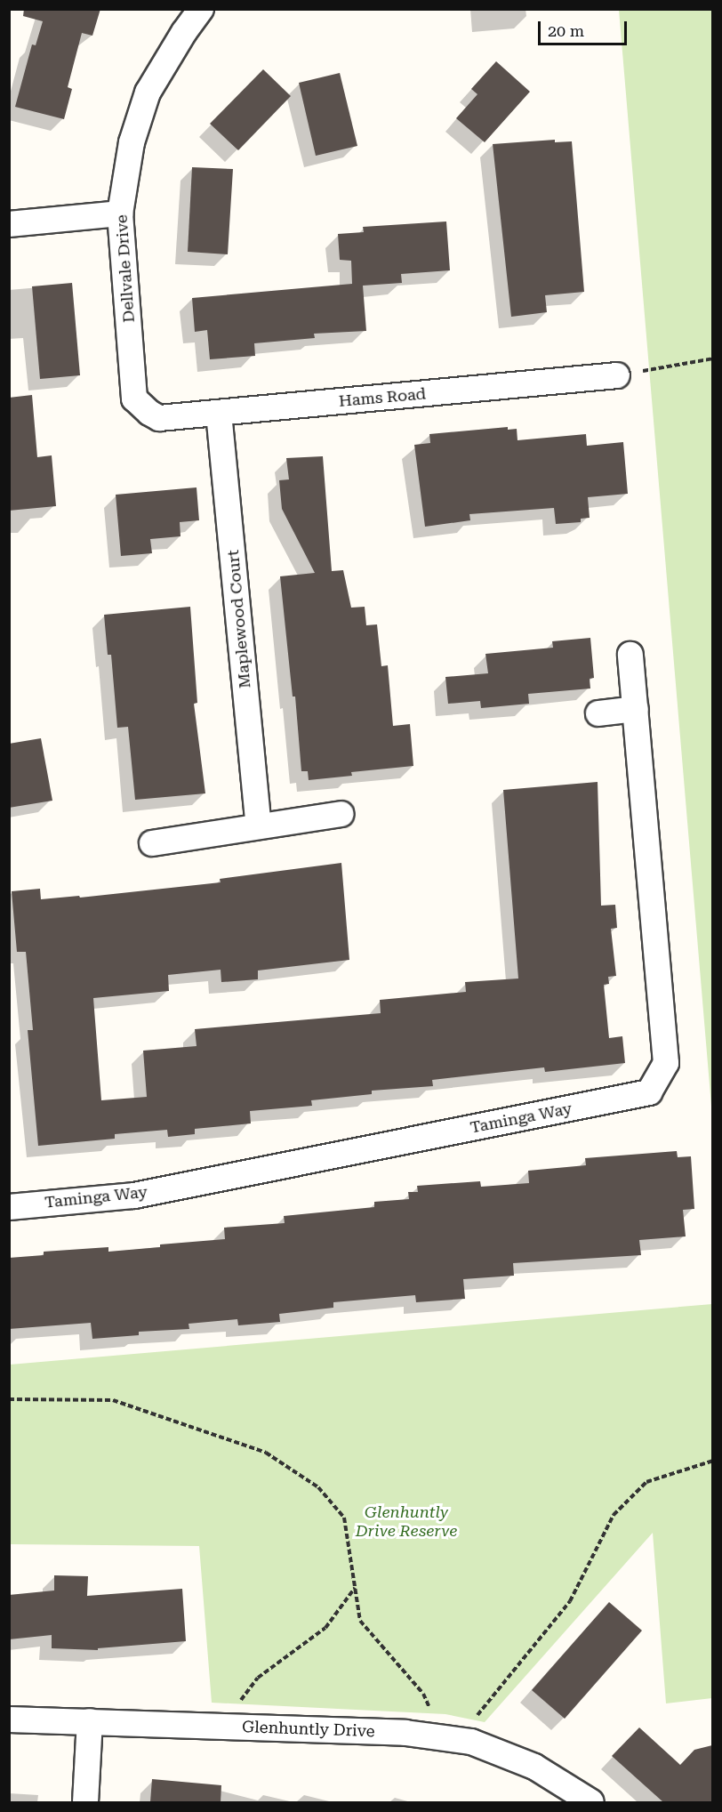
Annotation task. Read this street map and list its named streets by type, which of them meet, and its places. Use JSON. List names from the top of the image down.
{
  "streets": {
    "street": [
      "Dellvale Drive",
      "Hams Road",
      "Maplewood Court",
      "Taminga Way",
      "Glenhuntly Drive"
    ]
  },
  "crossings": [
    ["Dellvale Drive", "Hams Road"],
    ["Hams Road", "Maplewood Court"]
  ],
  "parks": ["Glenhuntly Drive Reserve"],
  "scale_bar": "20 m"
}
